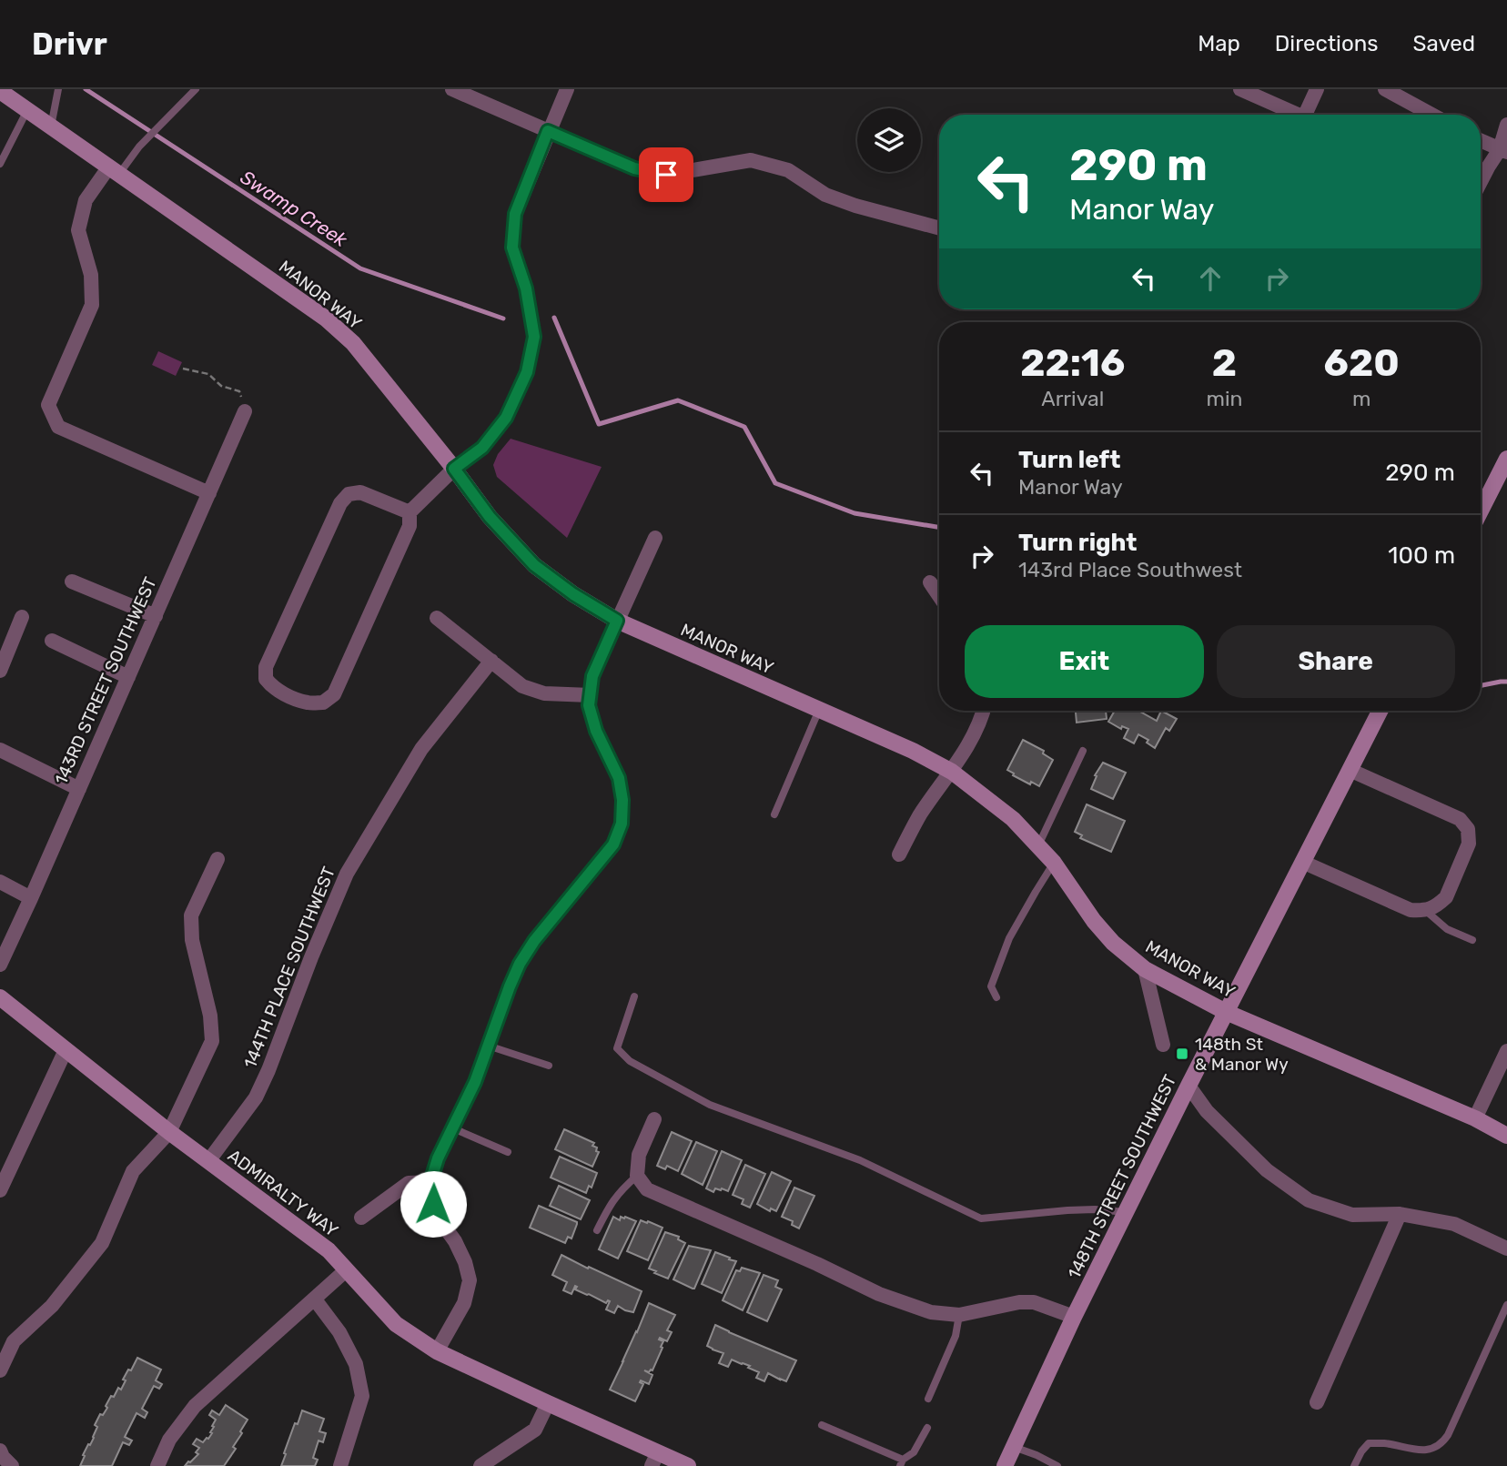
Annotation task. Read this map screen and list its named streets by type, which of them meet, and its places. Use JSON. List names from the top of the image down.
{
  "streets": {
    "street": [
      "MANOR WAY",
      "143RD STREET SOUTHWEST",
      "144TH PLACE SOUTHWEST",
      "148TH STREET SOUTHWEST",
      "ADMIRALTY WAY"
    ]
  },
  "crossings": [
    ["MANOR WAY", "148TH STREET SOUTHWEST"],
    ["144TH PLACE SOUTHWEST", "ADMIRALTY WAY"]
  ],
  "water": ["Swamp Creek"],
  "places": {
    "transit": ["148th St & Manor Wy"]
  },
  "page": {
    "header": "Drivr",
    "nav": ["Map", "Directions", "Saved"],
    "turn": ["290 m", "Manor Way"],
    "eta": [
      "22:16",
      "Arrival",
      "2",
      "min",
      "620",
      "m"
    ],
    "list": [
      {
        "name": "Turn left",
        "note": "Manor Way",
        "value": "290 m"
      },
      {
        "name": "Turn right",
        "note": "143rd Place Southwest",
        "value": "100 m"
      }
    ],
    "buttons": ["Exit", "Share"]
  }
}
